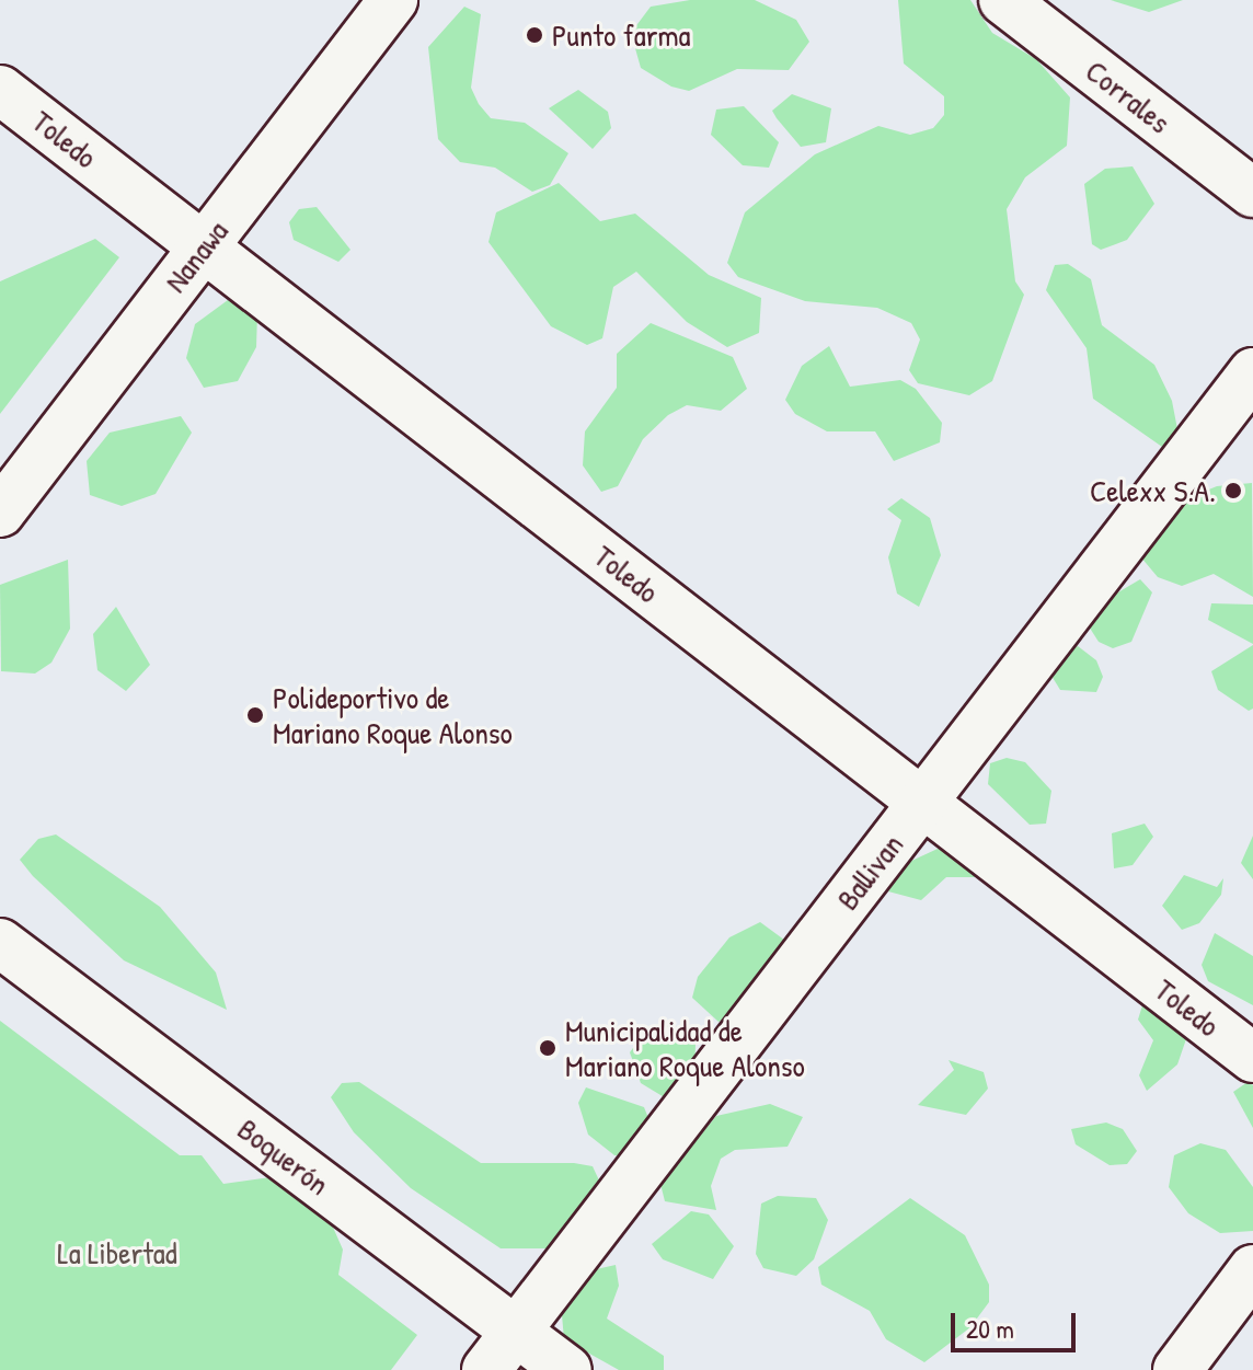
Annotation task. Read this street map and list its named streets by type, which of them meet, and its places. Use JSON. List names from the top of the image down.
{
  "streets": {
    "street": [
      "Corrales",
      "Toledo",
      "Nanawa",
      "Ballivan",
      "Boquerón"
    ]
  },
  "crossings": [
    ["Toledo", "Nanawa"],
    ["Toledo", "Ballivan"],
    ["Ballivan", "Boquerón"]
  ],
  "parks": ["La Libertad"],
  "places": [
    "Punto farma",
    "Celexx S.A.",
    "Polideportivo de Mariano Roque Alonso",
    "Municipalidad de Mariano Roque Alonso"
  ],
  "scale_bar": "20 m"
}
